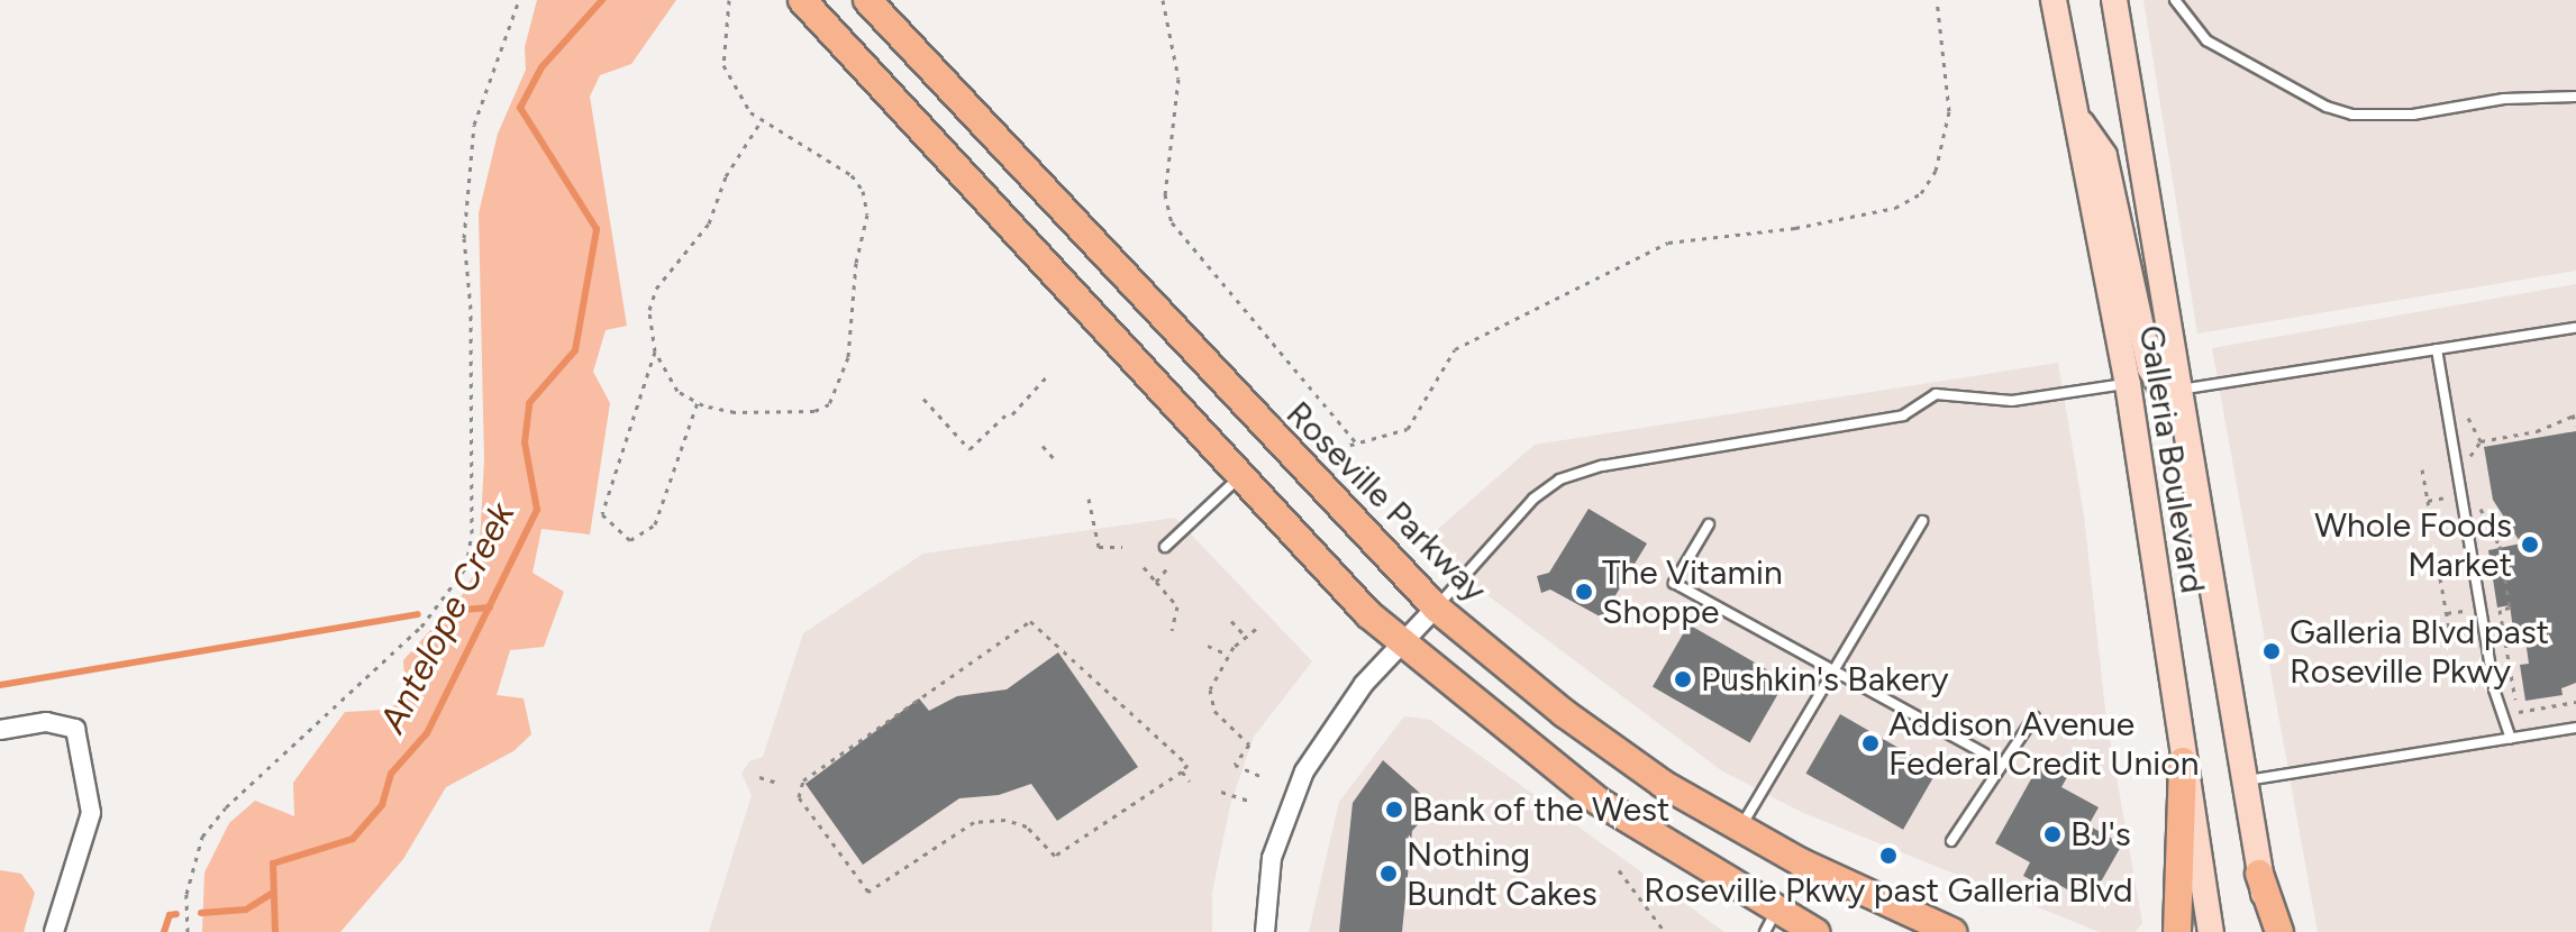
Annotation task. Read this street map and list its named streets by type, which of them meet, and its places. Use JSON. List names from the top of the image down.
{
  "streets": {
    "main road": ["Galleria Boulevard", "Roseville Parkway"]
  },
  "water": ["Antelope Creek"],
  "places": [
    "Whole Foods Market",
    "The Vitamin Shoppe",
    "Galleria Blvd past Roseville Pkwy",
    "Pushkin's Bakery",
    "Addison Avenue Federal Credit Union",
    "Bank of the West",
    "BJ's",
    "Roseville Pkwy past Galleria Blvd",
    "Nothing Bundt Cakes"
  ]
}
